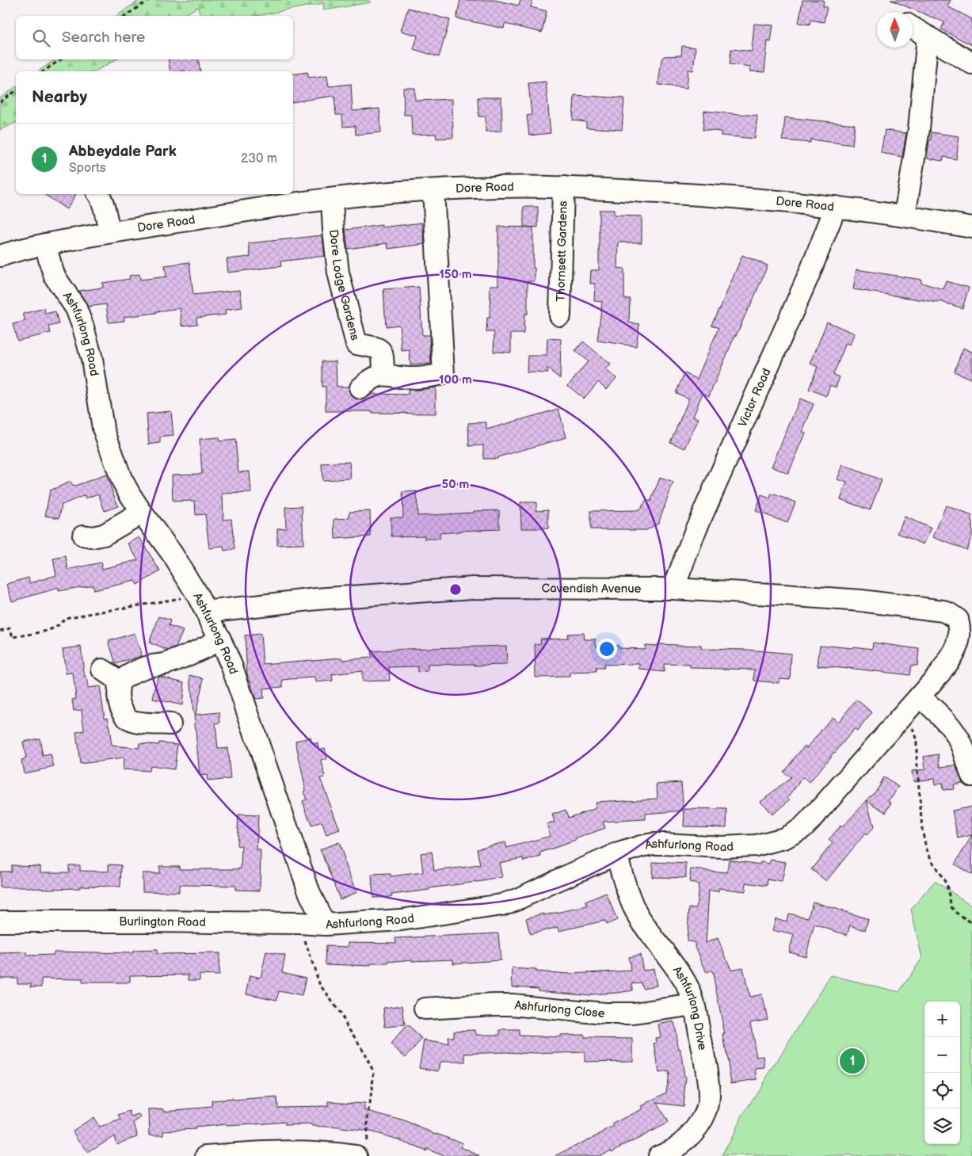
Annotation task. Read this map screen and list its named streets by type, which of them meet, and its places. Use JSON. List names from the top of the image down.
{
  "streets": {
    "street": [
      "Dore Road",
      "Thornsett Gardens",
      "Dore Lodge Gardens",
      "Ashfurlong Road",
      "Victor Road",
      "Cavendish Avenue",
      "Burlington Road",
      "Ashfurlong Drive",
      "Ashfurlong Close"
    ]
  },
  "crossings": [
    ["Dore Road", "Thornsett Gardens"],
    ["Dore Road", "Dore Lodge Gardens"],
    ["Dore Road", "Ashfurlong Road"],
    ["Dore Road", "Victor Road"],
    ["Ashfurlong Road", "Cavendish Avenue"],
    ["Ashfurlong Road", "Burlington Road"],
    ["Ashfurlong Road", "Ashfurlong Drive"],
    ["Victor Road", "Cavendish Avenue"],
    ["Ashfurlong Drive", "Ashfurlong Close"]
  ],
  "north": "top",
  "page": {
    "search": "Search here",
    "heading": "Nearby",
    "list": [
      {
        "mark": "1",
        "name": "Abbeydale Park",
        "note": "Sports",
        "value": "230 m"
      }
    ],
    "map_buttons": ["+", "−"],
    "pins": "1"
  },
  "rings": ["150 m", "100 m", "50 m"]
}
